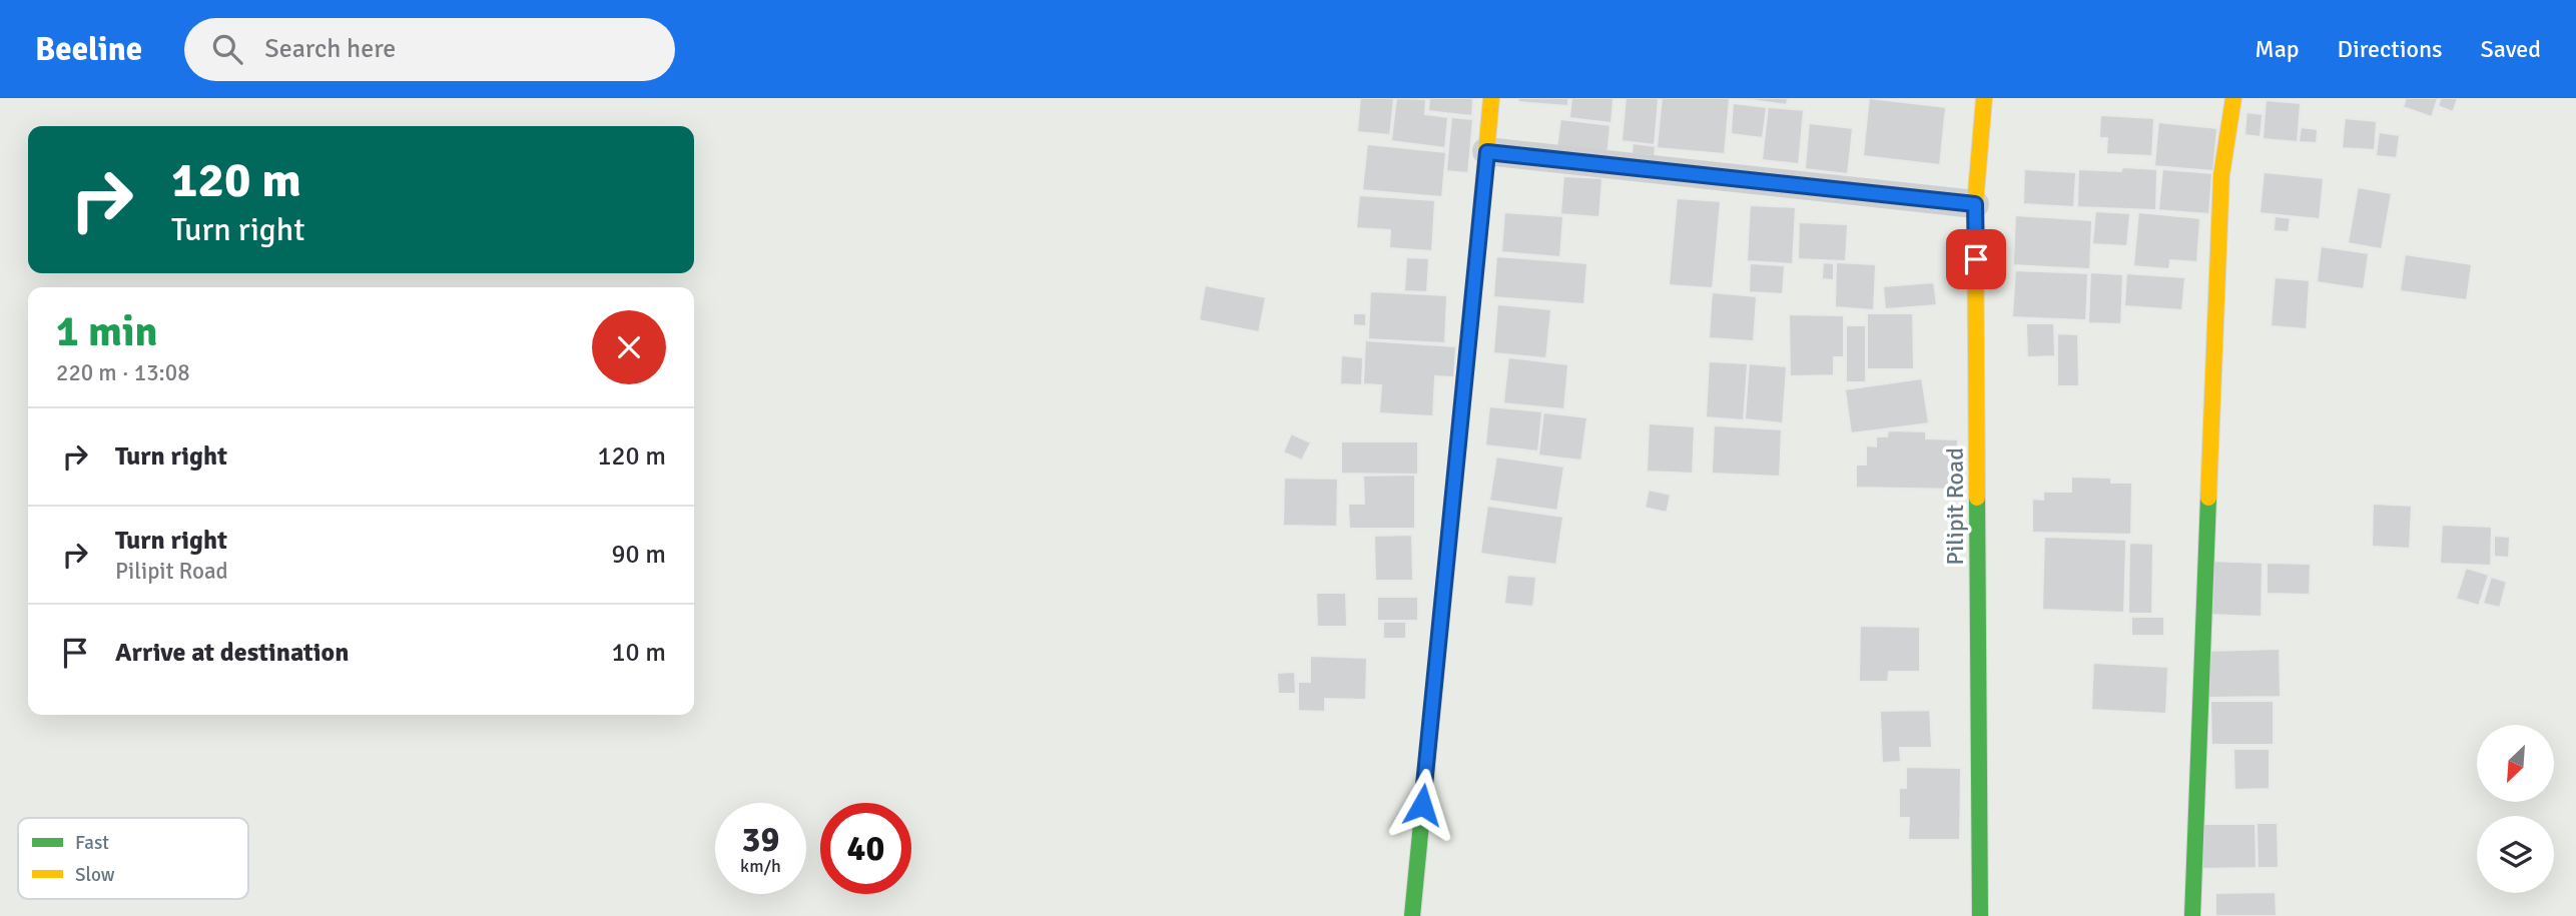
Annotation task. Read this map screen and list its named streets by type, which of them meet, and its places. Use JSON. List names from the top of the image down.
{
  "streets": {
    "street": ["Pilipit Road"]
  },
  "legend": ["Fast", "Slow"],
  "north": "bottom left",
  "page": {
    "header": "Beeline",
    "search": "Search here",
    "nav": ["Map", "Directions", "Saved"],
    "turn": ["120 m", "Turn right"],
    "heading": ["1 min", "220 m · 13:08"],
    "list": [
      {
        "name": "Turn right",
        "value": "120 m"
      },
      {
        "name": "Turn right",
        "note": "Pilipit Road",
        "value": "90 m"
      },
      {
        "name": "Arrive at destination",
        "value": "10 m"
      }
    ],
    "speed": "39 km/h",
    "limit": "40"
  }
}
